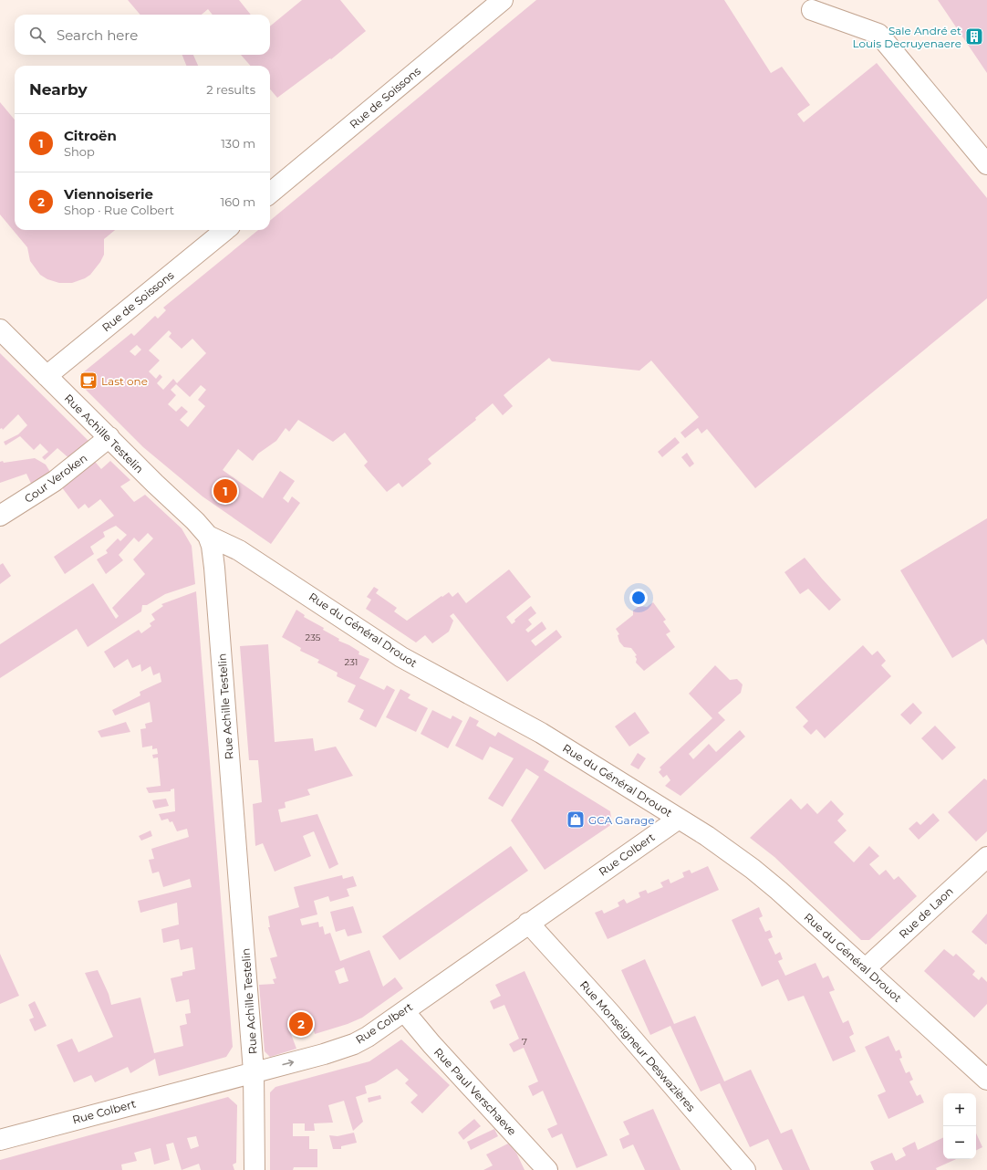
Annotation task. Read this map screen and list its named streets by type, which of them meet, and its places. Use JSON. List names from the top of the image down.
{
  "streets": {
    "street": [
      "Rue de Soissons",
      "Rue Achille Testelin",
      "Cour Veroken",
      "Rue du Général Drouot",
      "Rue Colbert",
      "Rue de Laon",
      "Rue Monseigneur Deswazières",
      "Rue Paul Verschaeve"
    ]
  },
  "crossings": [
    ["Rue de Soissons", "Rue Achille Testelin"],
    ["Rue Achille Testelin", "Cour Veroken"],
    ["Rue Achille Testelin", "Rue du Général Drouot"],
    ["Rue Achille Testelin", "Rue Colbert"],
    ["Rue du Général Drouot", "Rue Colbert"],
    ["Rue du Général Drouot", "Rue de Laon"],
    ["Rue Colbert", "Rue Monseigneur Deswazières"],
    ["Rue Colbert", "Rue Paul Verschaeve"]
  ],
  "places": {
    "building": ["Sale André et Louis Decruyenaere"],
    "cafe": ["Last one"],
    "shop": ["GCA Garage"]
  },
  "house_numbers": ["235", "231", "7"],
  "page": {
    "search": "Search here",
    "heading": ["Nearby", "2 results"],
    "list": [
      {
        "mark": "1",
        "name": "Citroën",
        "note": "Shop",
        "value": "130 m"
      },
      {
        "mark": "2",
        "name": "Viennoiserie",
        "note": "Shop · Rue Colbert",
        "value": "160 m"
      }
    ],
    "pins": ["1", "2"],
    "map_buttons": ["+", "−"]
  }
}
